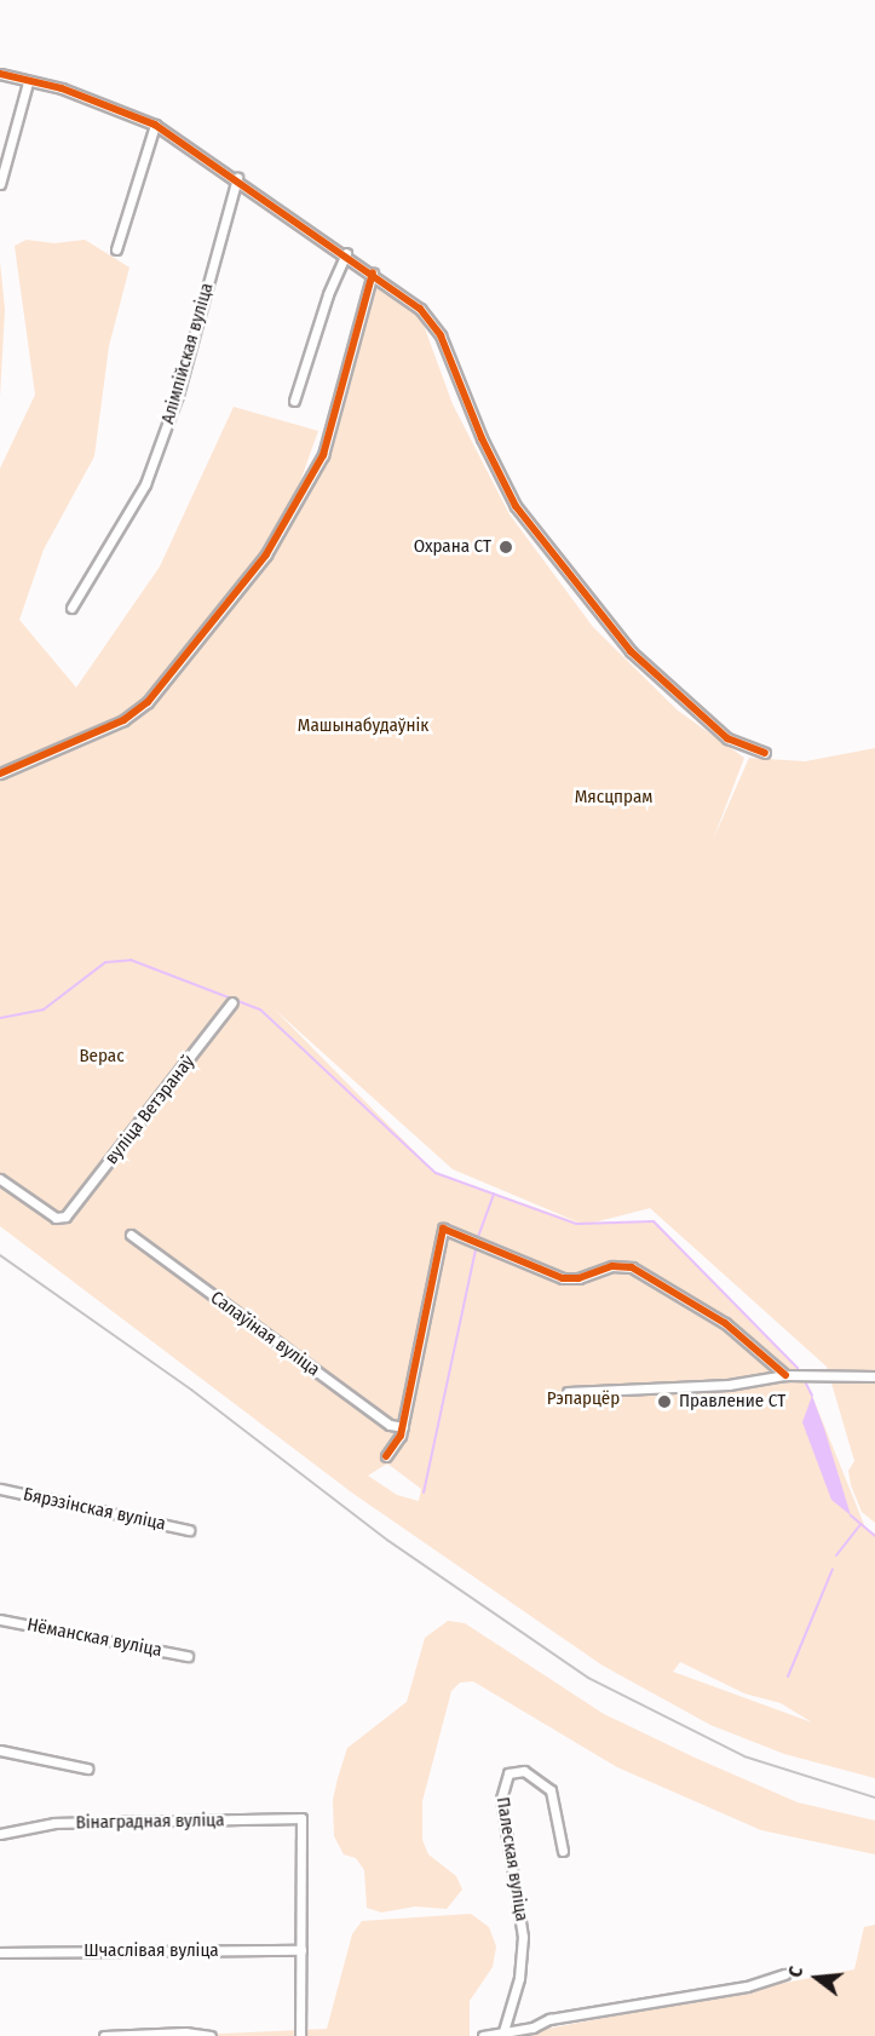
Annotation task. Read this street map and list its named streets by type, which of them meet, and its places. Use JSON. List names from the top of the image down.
{
  "streets": {
    "street": [
      "Алімпійская вуліца",
      "вуліца Ветэранаў",
      "Салаўіная вуліца",
      "Бярэзінская вуліца",
      "Нёманская вуліца",
      "Вінаградная вуліца",
      "Палеская вуліца",
      "Шчаслівая вуліца"
    ]
  },
  "crossings": [
    ["Вінаградная вуліца", "Шчаслівая вуліца"]
  ],
  "parks": [
    "Машынабудаўнік",
    "Мясцпрам",
    "Верас",
    "Рэпарцёр"
  ],
  "places": ["Охрана СТ", "Правление СТ"],
  "north": "left"
}
